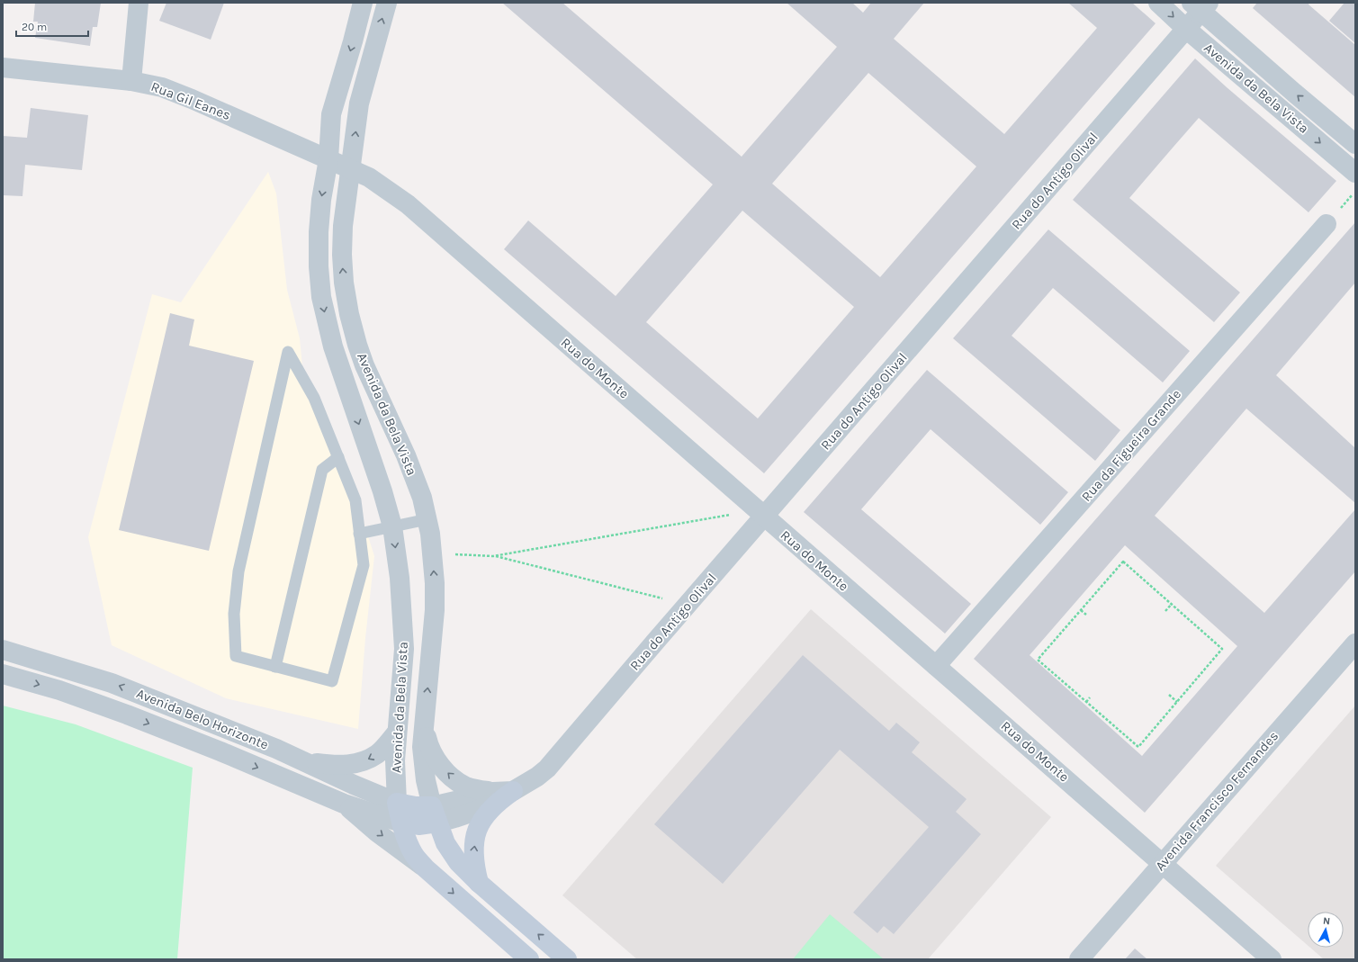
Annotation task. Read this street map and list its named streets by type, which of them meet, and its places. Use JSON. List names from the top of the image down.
{
  "streets": {
    "street": [
      "Avenida da Bela Vista",
      "Rua Gil Eanes",
      "Rua do Antigo Olival",
      "Rua do Monte",
      "Rua da Figueira Grande",
      "Avenida Belo Horizonte",
      "Avenida Francisco Fernandes"
    ]
  },
  "crossings": [
    ["Avenida da Bela Vista", "Rua Gil Eanes"],
    ["Avenida da Bela Vista", "Rua do Antigo Olival"],
    ["Avenida da Bela Vista", "Rua do Monte"],
    ["Avenida da Bela Vista", "Avenida Belo Horizonte"],
    ["Rua Gil Eanes", "Rua do Monte"],
    ["Rua do Antigo Olival", "Rua do Monte"],
    ["Rua do Antigo Olival", "Avenida Belo Horizonte"],
    ["Rua do Monte", "Rua da Figueira Grande"],
    ["Rua do Monte", "Avenida Francisco Fernandes"]
  ],
  "scale_bar": "20 m",
  "north": "top"
}
